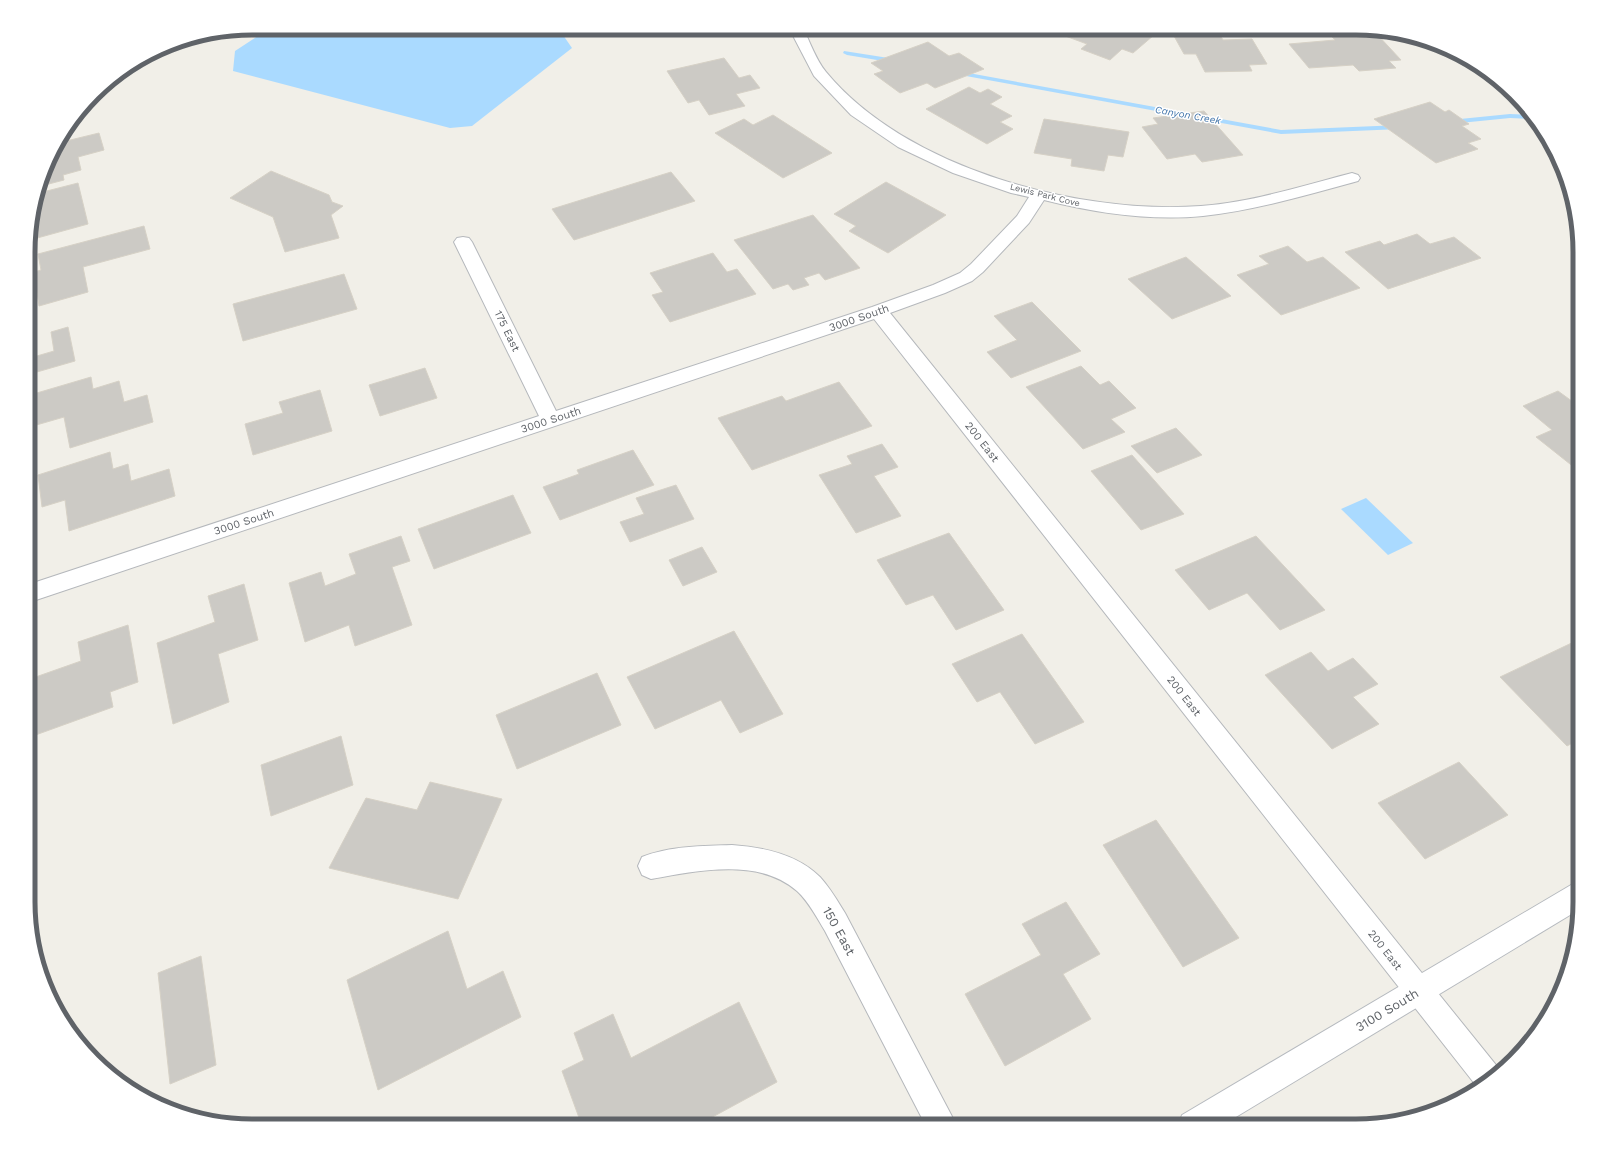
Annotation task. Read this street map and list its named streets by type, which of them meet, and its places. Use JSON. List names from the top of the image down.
{
  "streets": {
    "street": [
      "Lewis Park Cove",
      "3000 South",
      "175 East",
      "200 East",
      "150 East",
      "3100 South"
    ]
  },
  "crossings": [
    ["Lewis Park Cove", "3000 South"],
    ["3000 South", "175 East"],
    ["3000 South", "200 East"],
    ["200 East", "3100 South"]
  ],
  "water": ["Canyon Creek"]
}
